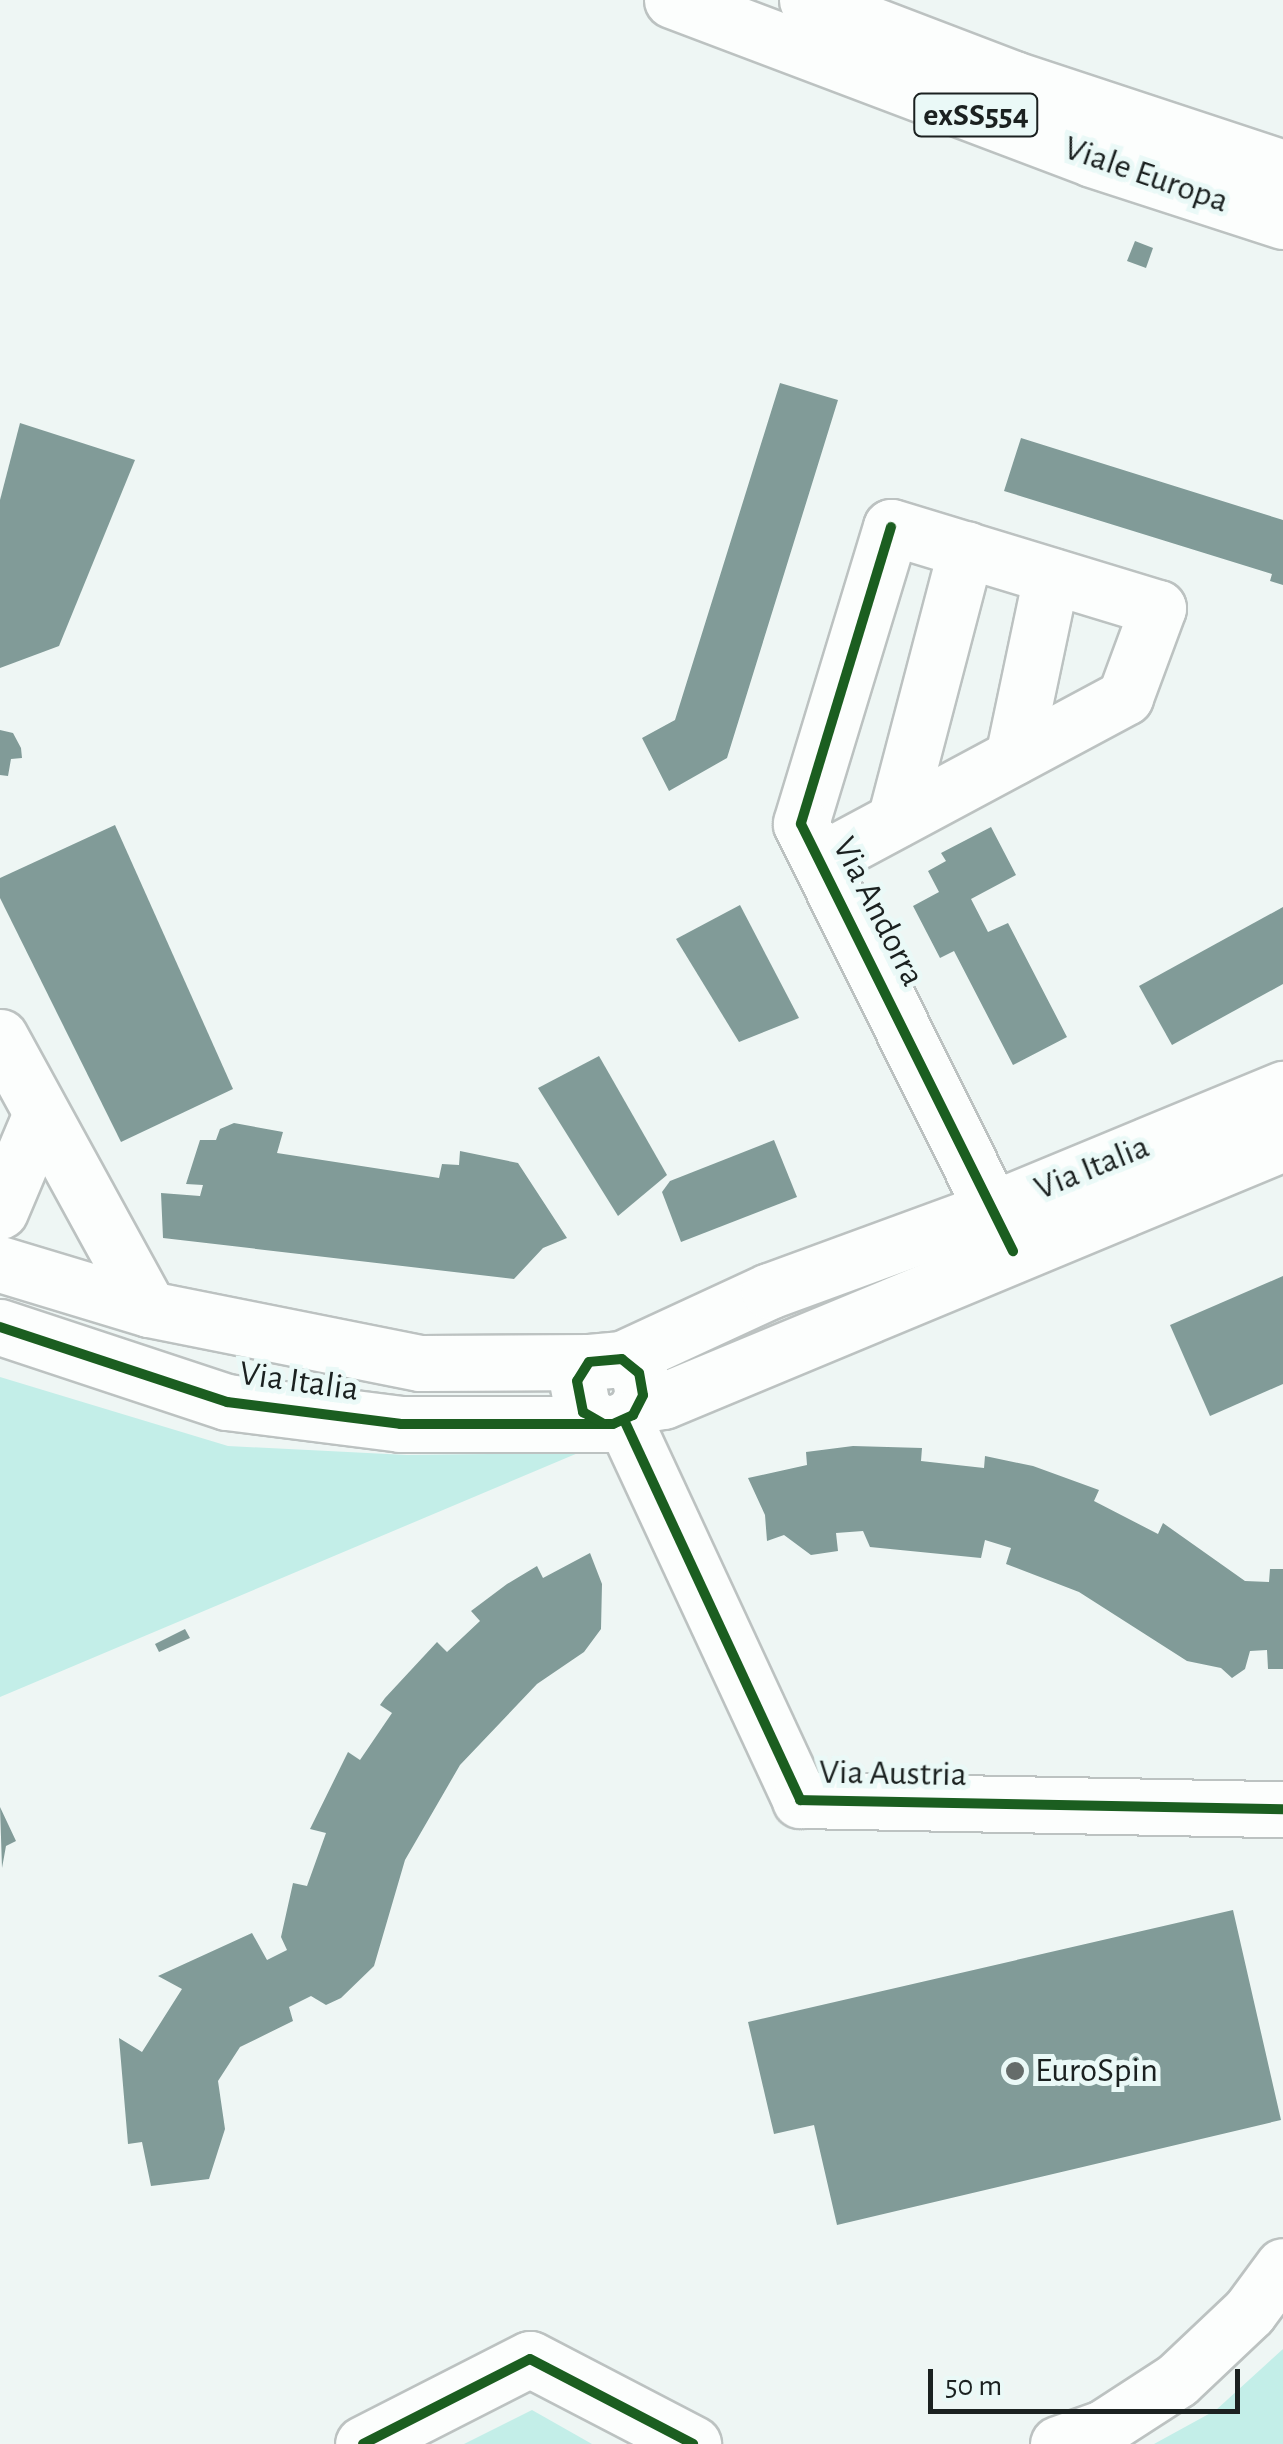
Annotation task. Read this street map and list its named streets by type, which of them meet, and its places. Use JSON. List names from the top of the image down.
{
  "streets": {
    "street": [
      "exSS554",
      "Viale Europa",
      "Via Andorra",
      "Via Italia",
      "Via Austria"
    ]
  },
  "crossings": [
    ["Via Andorra", "Via Italia"],
    ["Via Italia", "Via Austria"]
  ],
  "places": ["EuroSpin"],
  "scale_bar": "50 m"
}
